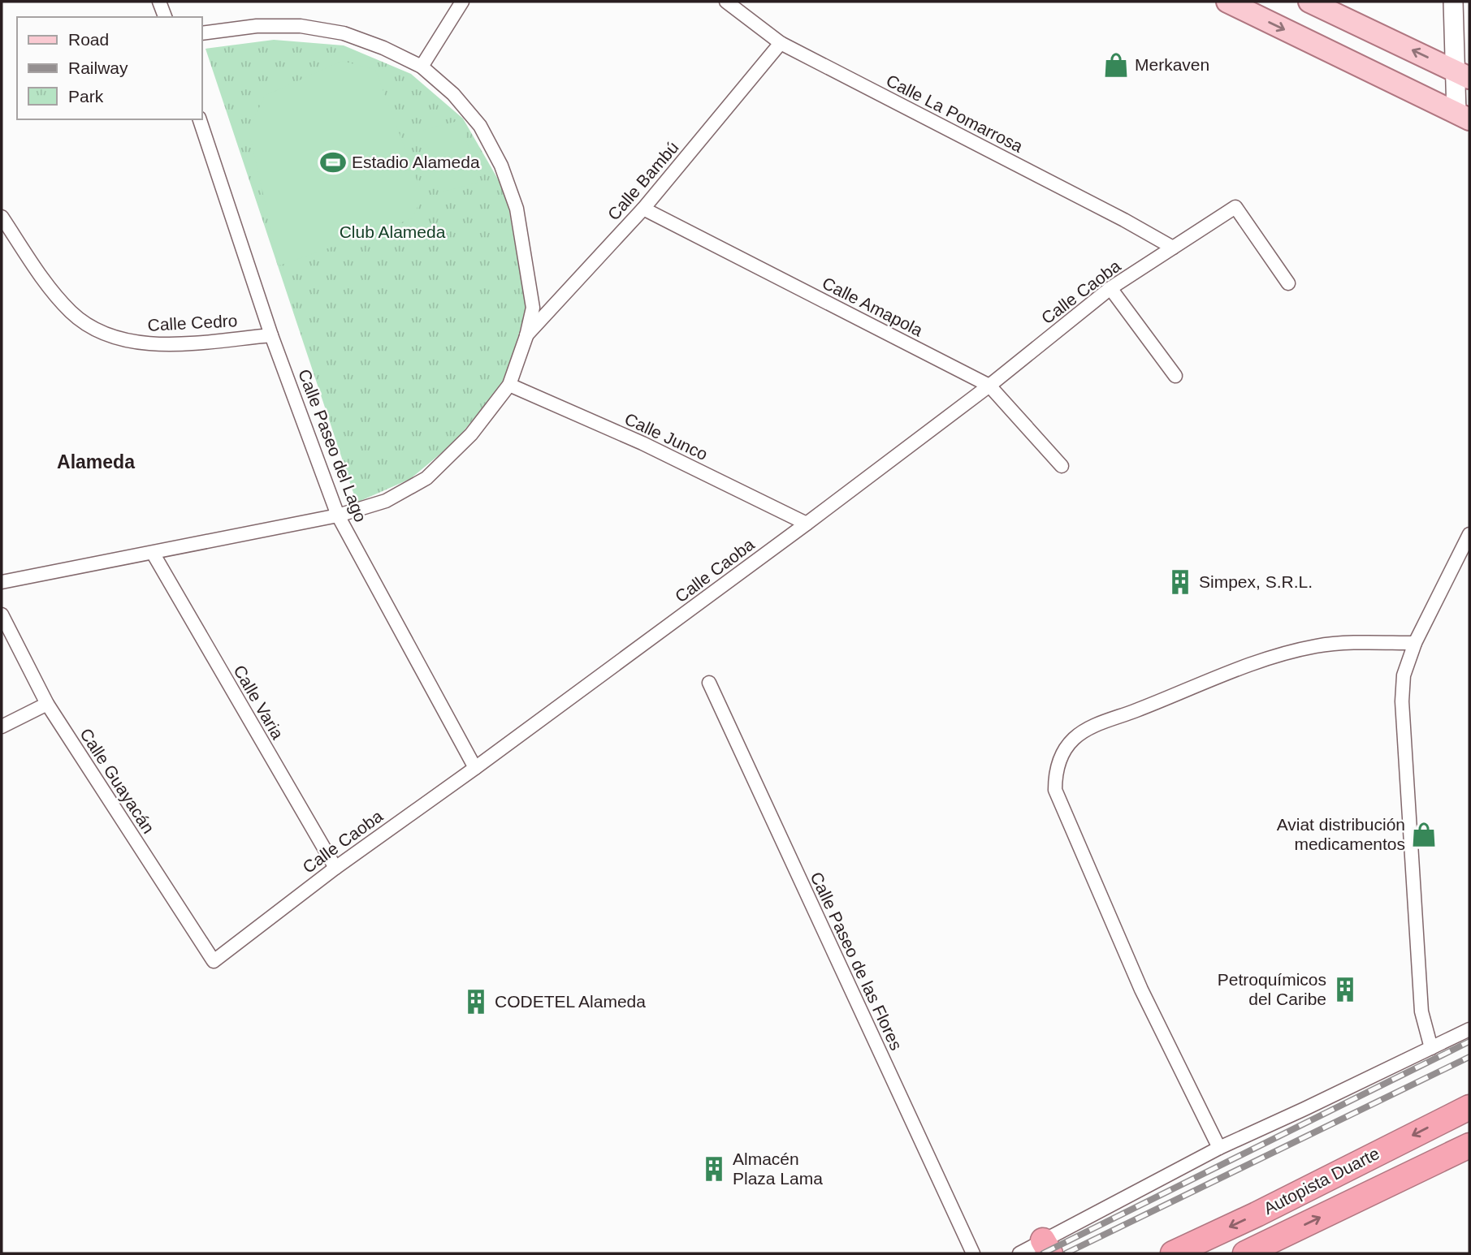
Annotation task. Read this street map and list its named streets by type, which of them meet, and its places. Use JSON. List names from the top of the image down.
{
  "streets": {
    "highway": ["Autopista Duarte"],
    "street": [
      "Calle La Pomarrosa",
      "Calle Bambú",
      "Calle Caoba",
      "Calle Amapola",
      "Calle Cedro",
      "Calle Junco",
      "Calle Paseo del Lago",
      "Calle Varia",
      "Calle Guayacán",
      "Calle Paseo de las Flores"
    ]
  },
  "crossings": [
    ["Calle La Pomarrosa", "Calle Bambú"],
    ["Calle La Pomarrosa", "Calle Caoba"],
    ["Calle Bambú", "Calle Amapola"],
    ["Calle Caoba", "Calle Amapola"],
    ["Calle Caoba", "Calle Junco"],
    ["Calle Caoba", "Calle Paseo del Lago"],
    ["Calle Caoba", "Calle Varia"],
    ["Calle Caoba", "Calle Guayacán"],
    ["Calle Cedro", "Calle Paseo del Lago"]
  ],
  "districts": ["Alameda"],
  "parks": ["Club Alameda"],
  "places": {
    "shop": ["Merkaven", "Aviat distribución medicamentos"],
    "sports": ["Estadio Alameda"],
    "building": [
      "Simpex, S.R.L.",
      "Petroquímicos del Caribe",
      "CODETEL Alameda",
      "Almacén Plaza Lama"
    ]
  },
  "legend": ["Road", "Railway", "Park"]
}
